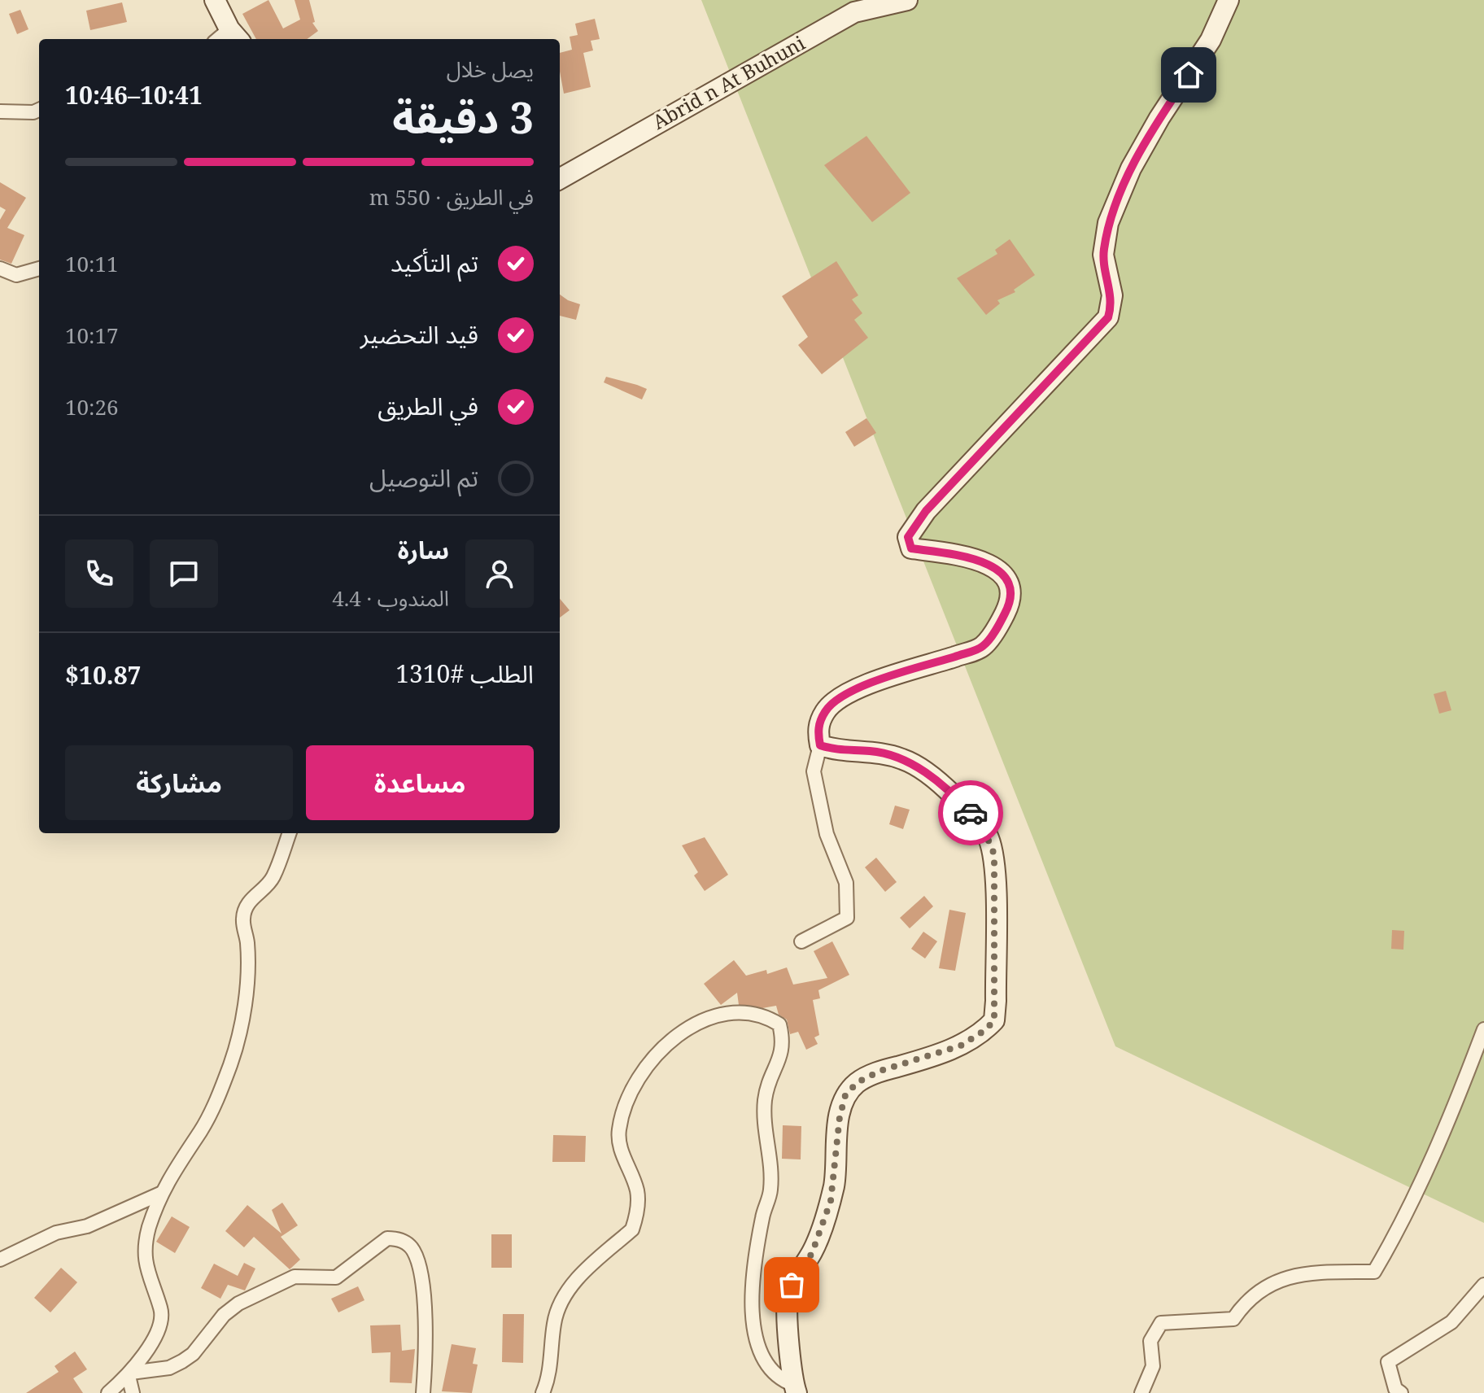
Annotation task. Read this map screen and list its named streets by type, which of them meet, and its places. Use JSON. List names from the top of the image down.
{
  "streets": {
    "street": ["Abrid n At Buhuni"]
  },
  "page": {
    "heading": ["3 دقيقة", "يصل خلال", "10:41–10:46"],
    "panel": [
      "سارة",
      "المندوب · 4.4",
      "الطلب #1310",
      "$10.87"
    ],
    "bar": "في الطريق · 550 m",
    "list": [
      ["تم التأكيد", "10:11"],
      ["قيد التحضير", "10:17"],
      ["في الطريق", "10:26"],
      "تم التوصيل"
    ],
    "buttons": ["مساعدة", "مشاركة"]
  }
}
